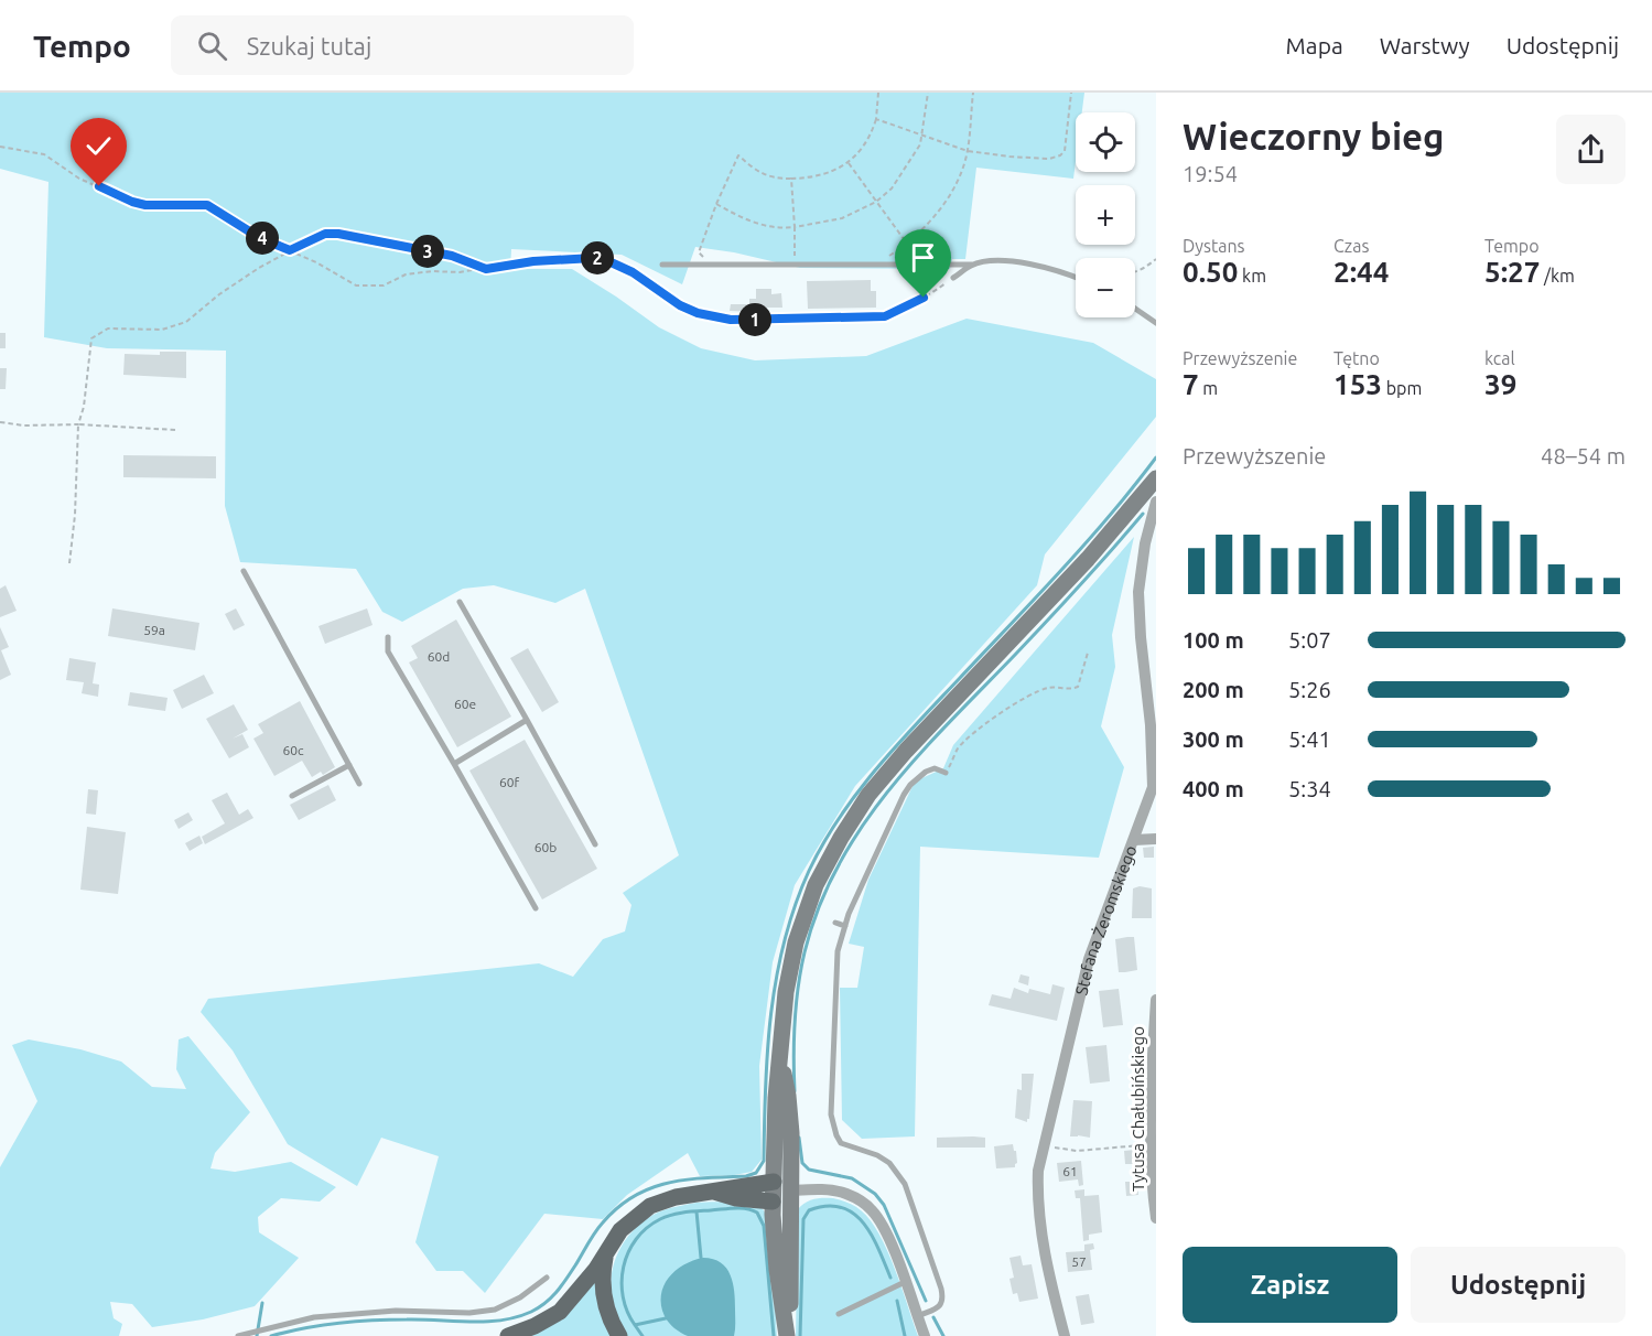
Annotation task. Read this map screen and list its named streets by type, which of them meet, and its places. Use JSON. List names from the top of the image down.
{
  "streets": {
    "street": ["Stefana Żeromskiego", "Tytusa Chałubińskiego"]
  },
  "house_numbers": [
    "59a",
    "60d",
    "60e",
    "60c",
    "60f",
    "60b",
    "61",
    "57"
  ],
  "page": {
    "header": "Tempo",
    "search": "Szukaj tutaj",
    "nav": ["Mapa", "Warstwy", "Udostępnij"],
    "heading": ["Wieczorny bieg", "19:54"],
    "map_buttons": ["+", "−"],
    "stats": [
      ["Dystans", "0.50 km"],
      ["Czas", "2:44"],
      ["Tempo", "5:27 /km"],
      ["Przewyższenie", "7 m"],
      ["Tętno", "153 bpm"],
      ["kcal", "39"]
    ],
    "pins": [
      "4",
      "3",
      "2",
      "1"
    ],
    "chart": ["Przewyższenie", "48–54 m"],
    "list": [
      {
        "name": "100 m",
        "note": "5:07"
      },
      {
        "name": "200 m",
        "note": "5:26"
      },
      {
        "name": "300 m",
        "note": "5:41"
      },
      {
        "name": "400 m",
        "note": "5:34"
      }
    ],
    "buttons": ["Zapisz", "Udostępnij"]
  }
}
